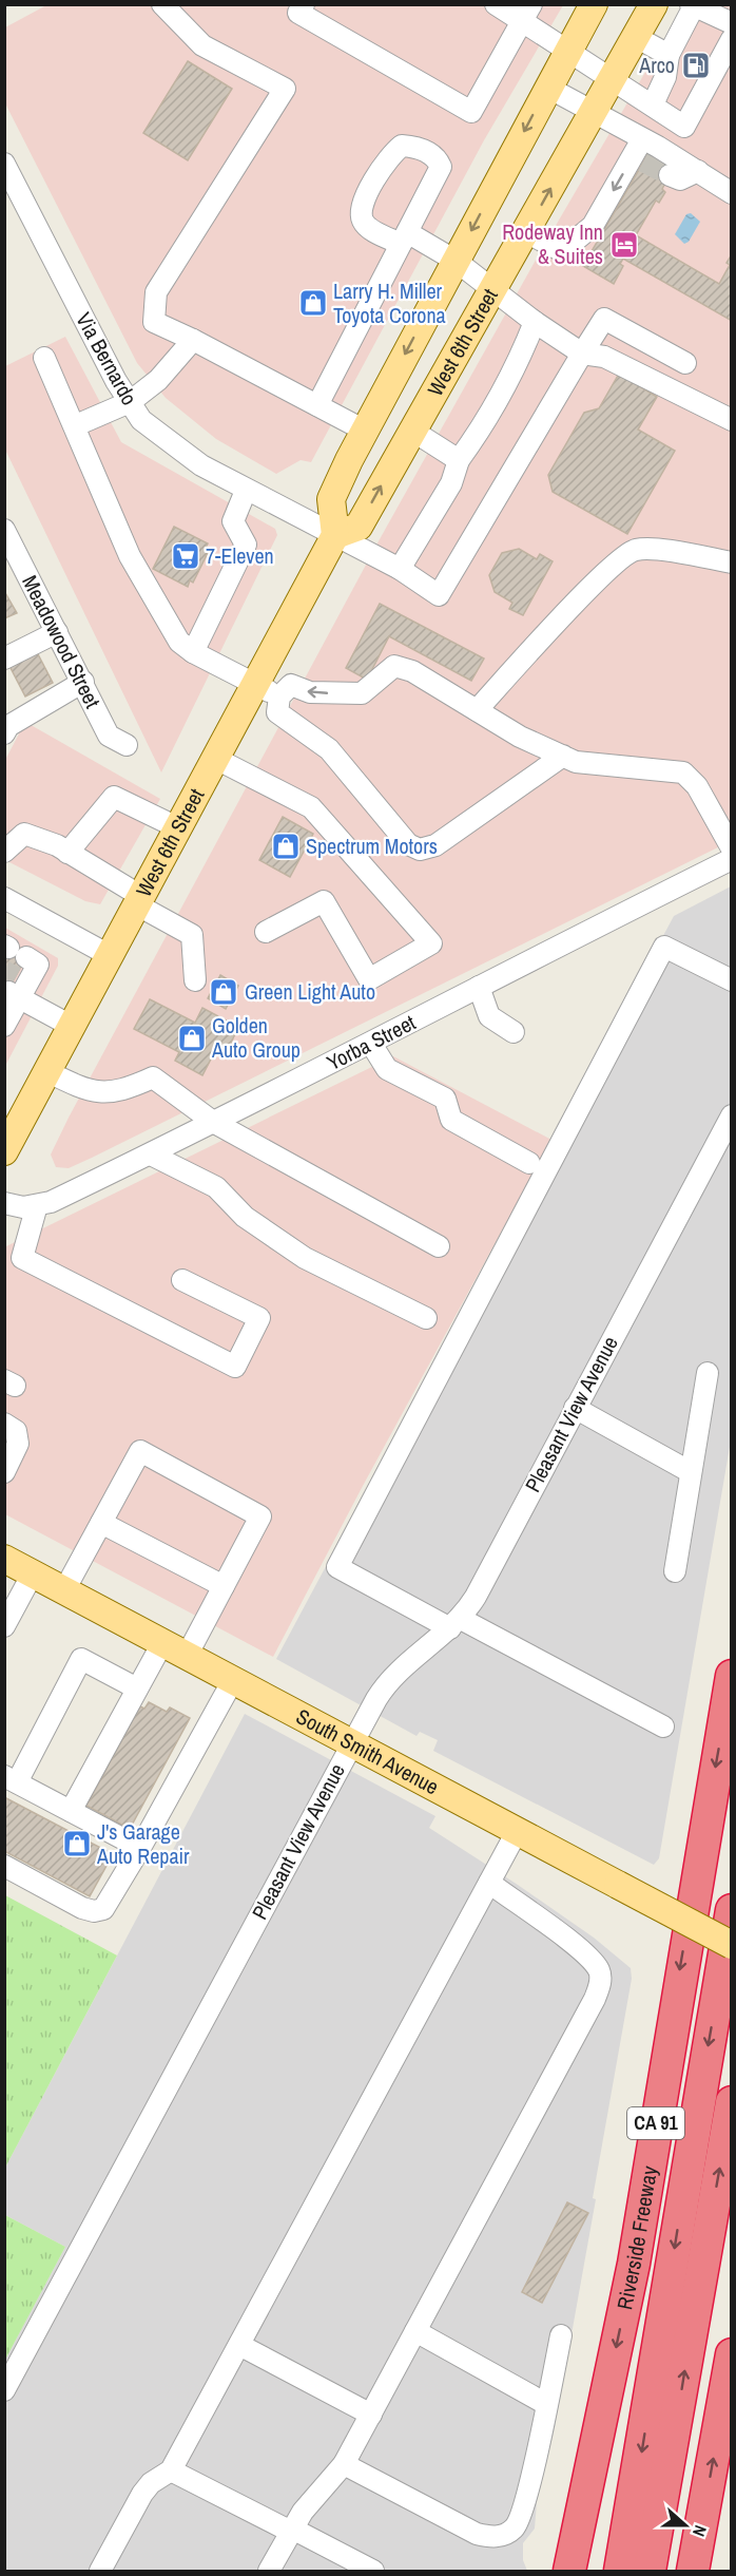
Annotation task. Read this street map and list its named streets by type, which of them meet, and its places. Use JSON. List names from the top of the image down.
{
  "streets": {
    "highway": ["CA 91", "Riverside Freeway"],
    "main road": ["West 6th Street", "South Smith Avenue"],
    "street": [
      "Via Bernardo",
      "Meadowood Street",
      "Yorba Street",
      "Pleasant View Avenue"
    ]
  },
  "crossings": [
    ["West 6th Street", "Via Bernardo"],
    ["Pleasant View Avenue", "South Smith Avenue"]
  ],
  "places": {
    "fuel station": ["Arco"],
    "hotel": ["Rodeway Inn & Suites"],
    "shop": [
      "Larry H. Miller Toyota Corona",
      "Spectrum Motors",
      "Green Light Auto",
      "Golden Auto Group",
      "J's Garage Auto Repair"
    ],
    "supermarket": ["7-Eleven"]
  },
  "north": "right"
}
